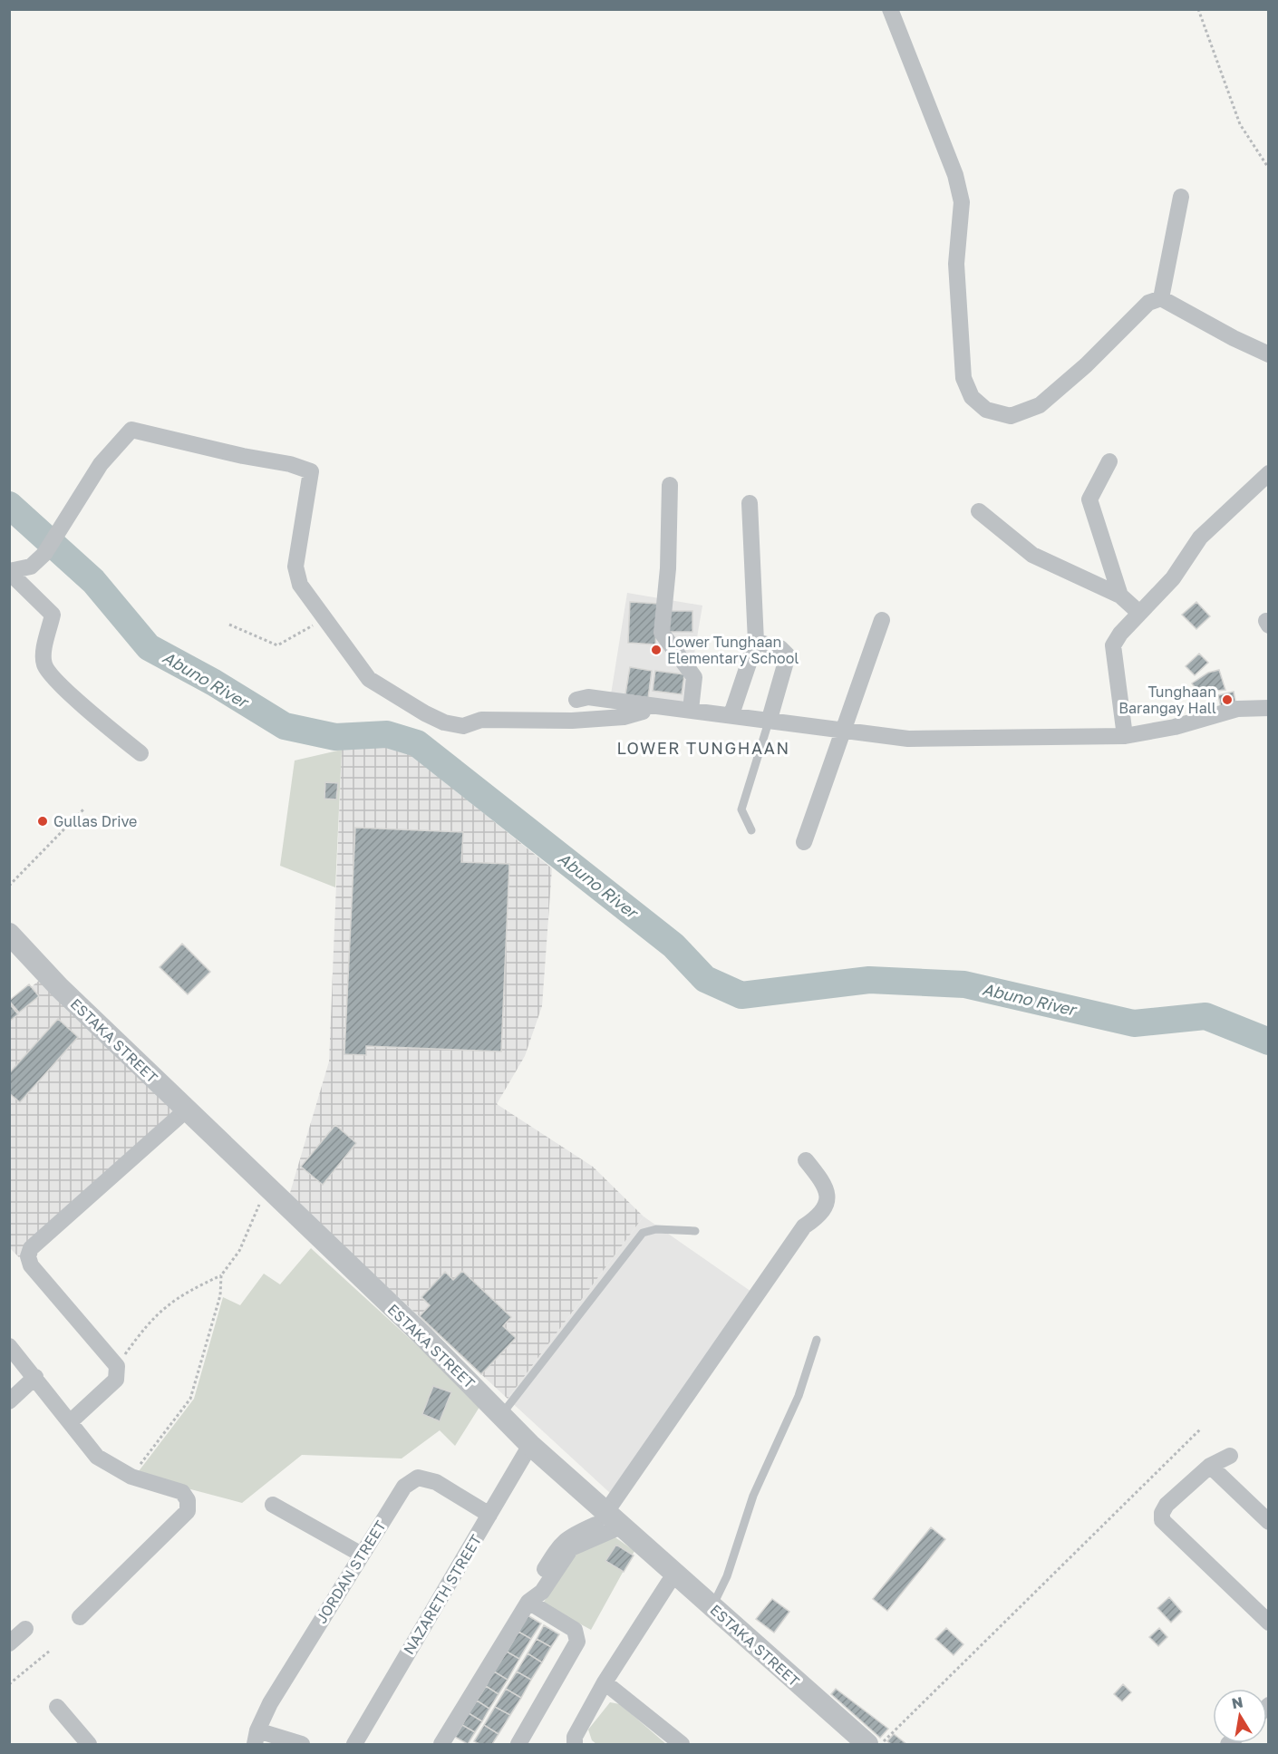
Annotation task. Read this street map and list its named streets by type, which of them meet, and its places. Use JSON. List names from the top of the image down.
{
  "streets": {
    "street": ["ESTAKA STREET", "JORDAN STREET", "NAZARETH STREET"]
  },
  "crossings": [
    ["ESTAKA STREET", "NAZARETH STREET"],
    ["JORDAN STREET", "NAZARETH STREET"]
  ],
  "districts": ["LOWER TUNGHAAN"],
  "water": ["Abuno River"],
  "places": ["Lower Tunghaan Elementary School", "Tunghaan Barangay Hall", "Gullas Drive"],
  "north": "top"
}
